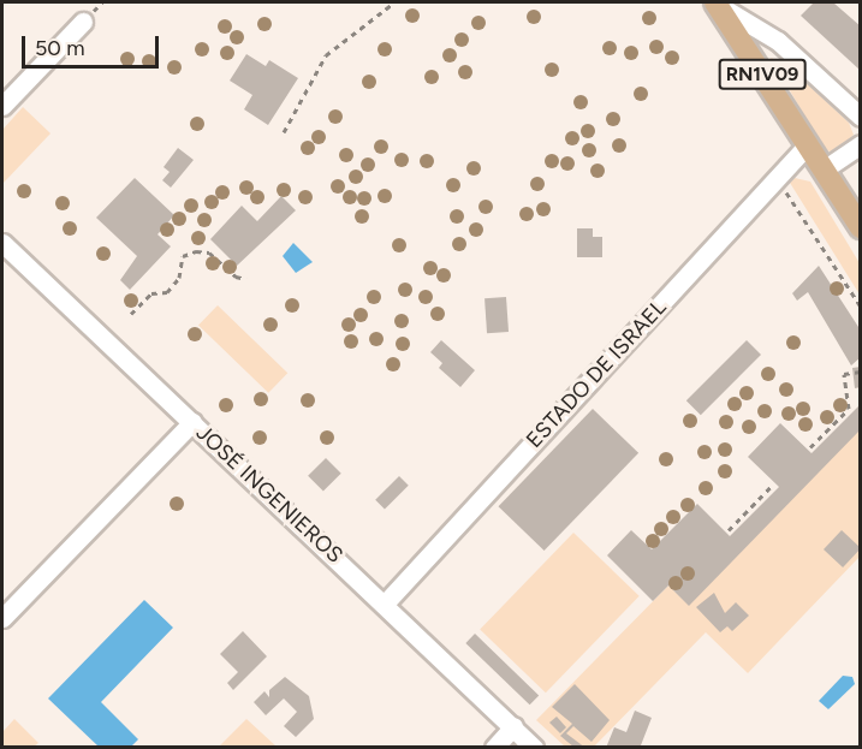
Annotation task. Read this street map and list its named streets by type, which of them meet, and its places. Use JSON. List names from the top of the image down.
{
  "streets": {
    "main road": ["RN1V09"],
    "street": ["ESTADO DE ISRAEL", "JOSÉ INGENIEROS"]
  },
  "crossings": [
    ["RN1V09", "ESTADO DE ISRAEL"],
    ["ESTADO DE ISRAEL", "JOSÉ INGENIEROS"]
  ],
  "scale_bar": "50 m"
}
